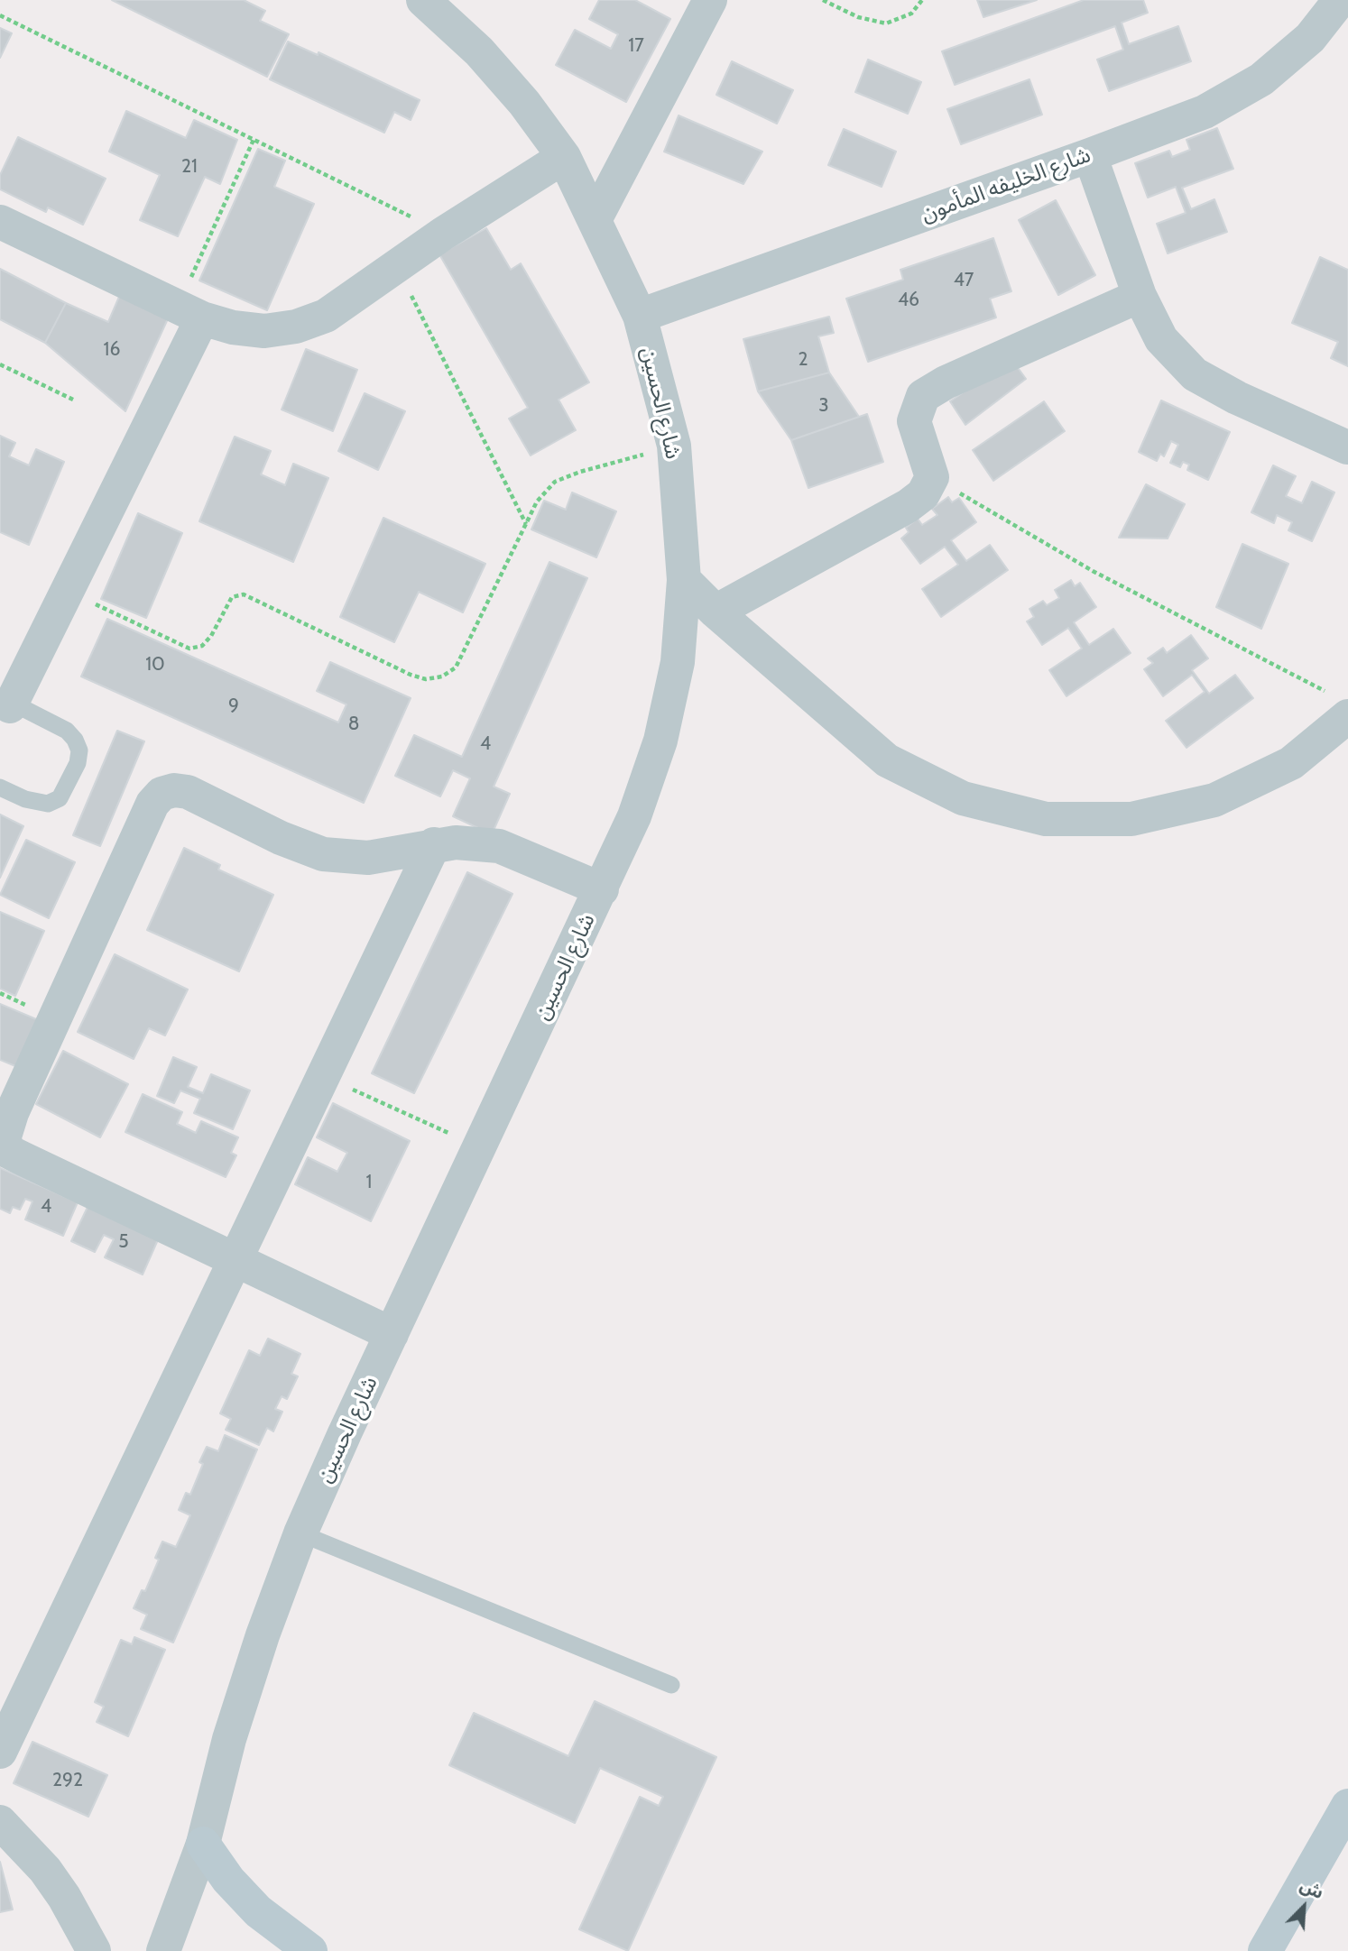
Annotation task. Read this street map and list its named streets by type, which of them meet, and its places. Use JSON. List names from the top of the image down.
{
  "streets": {
    "street": ["شارع الخليفه المأمون", "شارع الحسين"]
  },
  "crossings": [
    ["شارع الخليفه المأمون", "شارع الحسين"]
  ],
  "house_numbers": [
    "17",
    "21",
    "47",
    "46",
    "16",
    "2",
    "3",
    "10",
    "9",
    "8",
    "4",
    "1",
    "4",
    "5",
    "292"
  ],
  "north": "top right"
}
